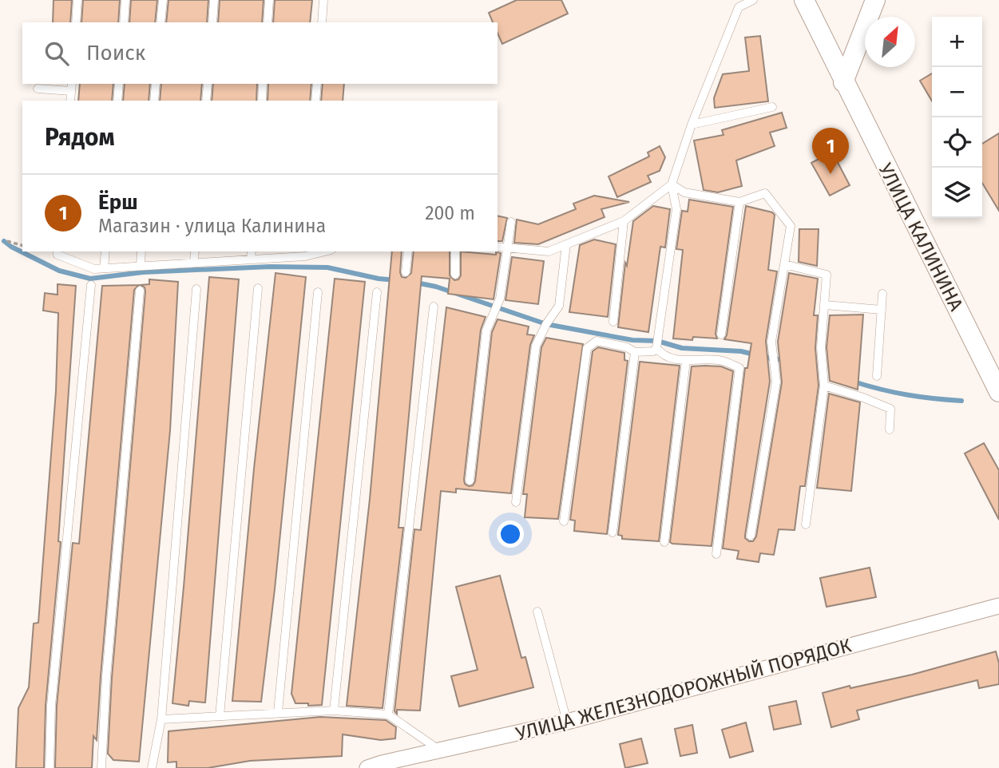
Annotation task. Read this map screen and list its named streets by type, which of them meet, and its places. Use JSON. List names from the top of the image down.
{
  "streets": {
    "street": ["УЛИЦА КАЛИНИНА", "УЛИЦА ЖЕЛЕЗНОДОРОЖНЫЙ ПОРЯДОК"]
  },
  "north": "top right",
  "page": {
    "map_buttons": ["+", "−"],
    "search": "Поиск",
    "heading": "Рядом",
    "pins": "1",
    "list": [
      {
        "mark": "1",
        "name": "Ёрш",
        "note": "Магазин · улица Калинина",
        "value": "200 m"
      }
    ]
  }
}
